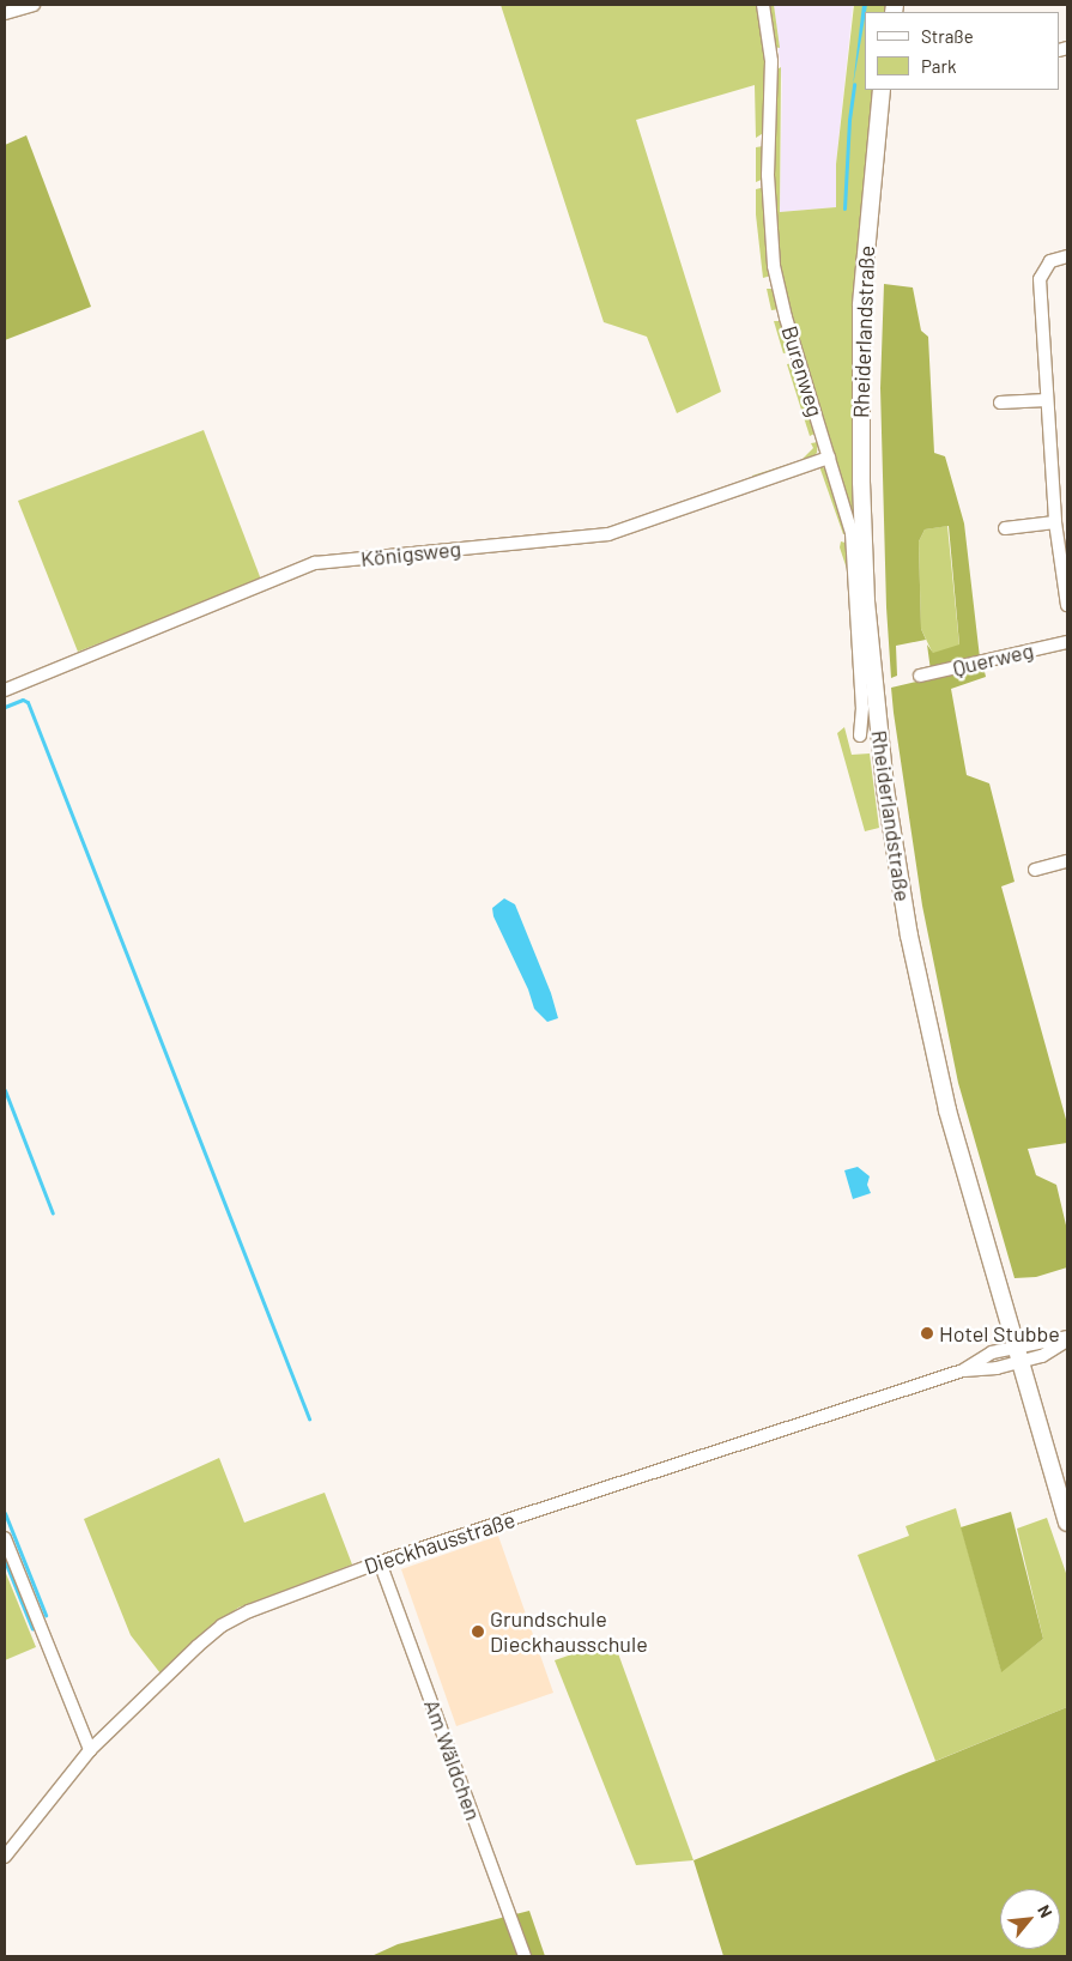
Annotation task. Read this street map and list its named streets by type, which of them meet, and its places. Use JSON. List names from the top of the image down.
{
  "streets": {
    "main road": ["Rheiderlandstraße"],
    "street": [
      "Burenweg",
      "Königsweg",
      "Querweg",
      "Dieckhausstraße",
      "Am Wäldchen"
    ]
  },
  "crossings": [
    ["Rheiderlandstraße", "Dieckhausstraße"],
    ["Burenweg", "Königsweg"],
    ["Dieckhausstraße", "Am Wäldchen"]
  ],
  "places": ["Hotel Stubbe", "Grundschule Dieckhausschule"],
  "legend": ["Straße", "Park"],
  "north": "top right"
}
